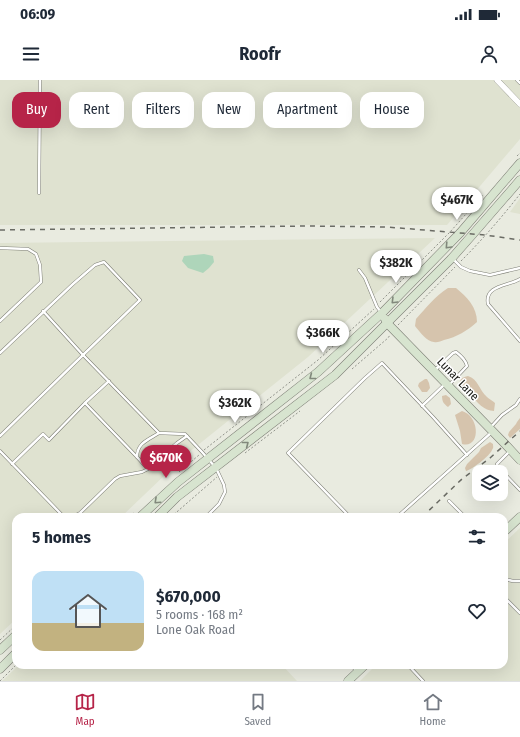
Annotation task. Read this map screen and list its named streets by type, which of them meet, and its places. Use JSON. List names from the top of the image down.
{
  "streets": {
    "main road": ["Lunar Lane"]
  },
  "page": {
    "status": "06:09",
    "header": "Roofr",
    "chip": [
      "Buy",
      "Rent",
      "Filters",
      "New",
      "Apartment",
      "House"
    ],
    "price": [
      "$467K",
      "$382K",
      "$366K",
      "$362K",
      "$670K"
    ],
    "heading": "5 homes",
    "list": [
      {
        "name": "$670,000",
        "note": "5 rooms · 168 m² · Lone Oak Road"
      }
    ],
    "tabs": ["Map", "Saved", "Home"]
  }
}
